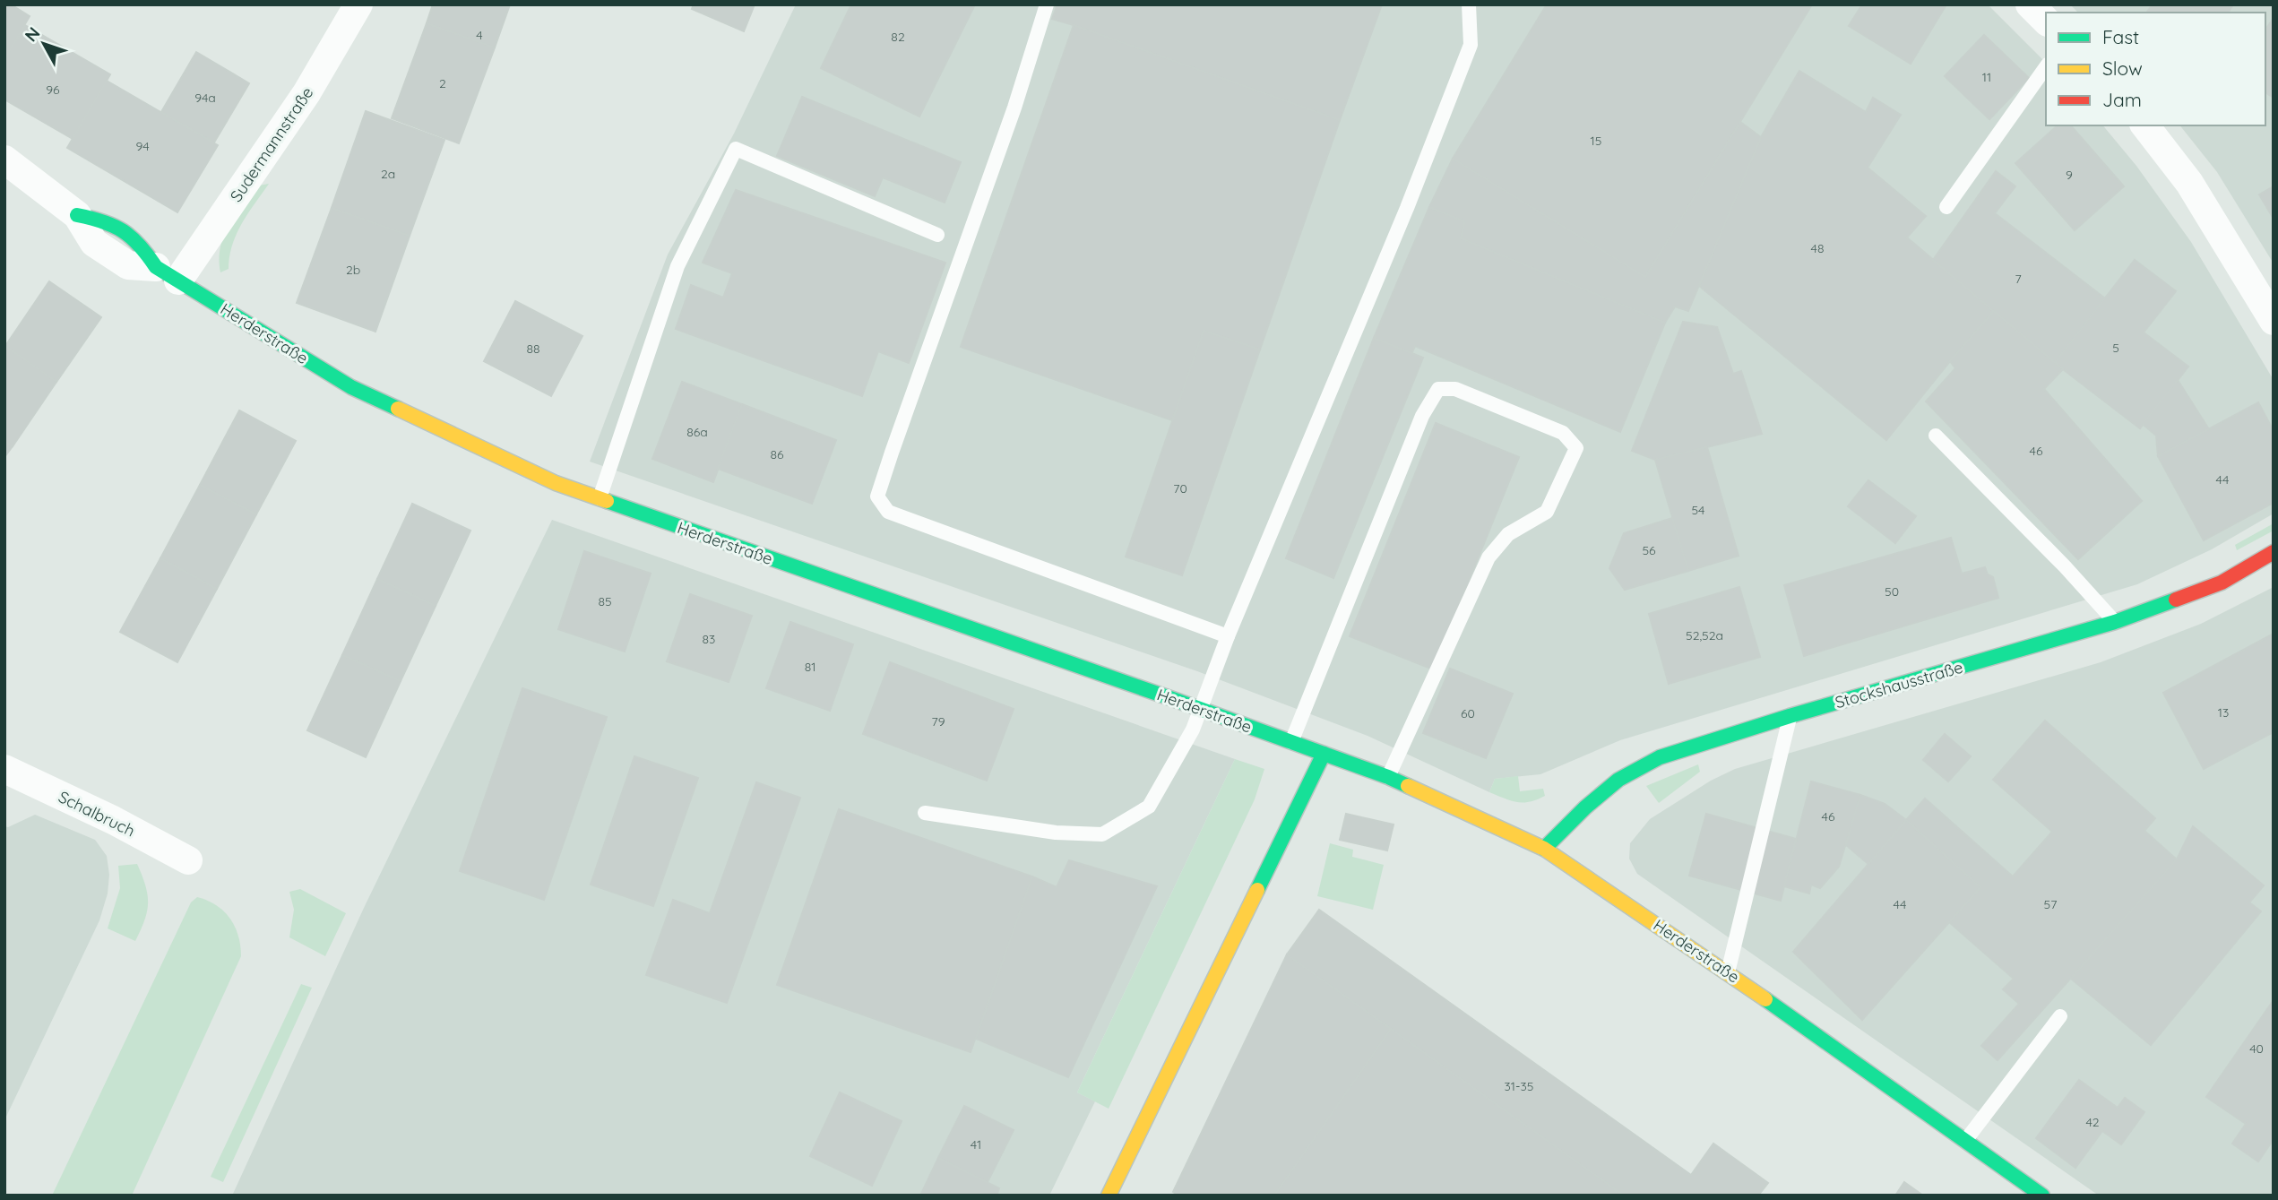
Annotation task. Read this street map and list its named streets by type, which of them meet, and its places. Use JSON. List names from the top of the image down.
{
  "streets": {
    "street": [
      "Sudermannstraße",
      "Herderstraße",
      "Stockshausstraße",
      "Schalbruch"
    ]
  },
  "crossings": [
    ["Sudermannstraße", "Herderstraße"],
    ["Herderstraße", "Stockshausstraße"]
  ],
  "house_numbers": [
    "4",
    "82",
    "11",
    "2",
    "96",
    "94a",
    "15",
    "94",
    "2a",
    "9",
    "48",
    "2b",
    "7",
    "5",
    "88",
    "86a",
    "46",
    "86",
    "44",
    "70",
    "54",
    "56",
    "50",
    "85",
    "52,52a",
    "83",
    "81",
    "13",
    "60",
    "79",
    "46",
    "44",
    "57",
    "40",
    "31-35",
    "42",
    "41"
  ],
  "legend": ["Fast", "Slow", "Jam"],
  "north": "top left"
}
